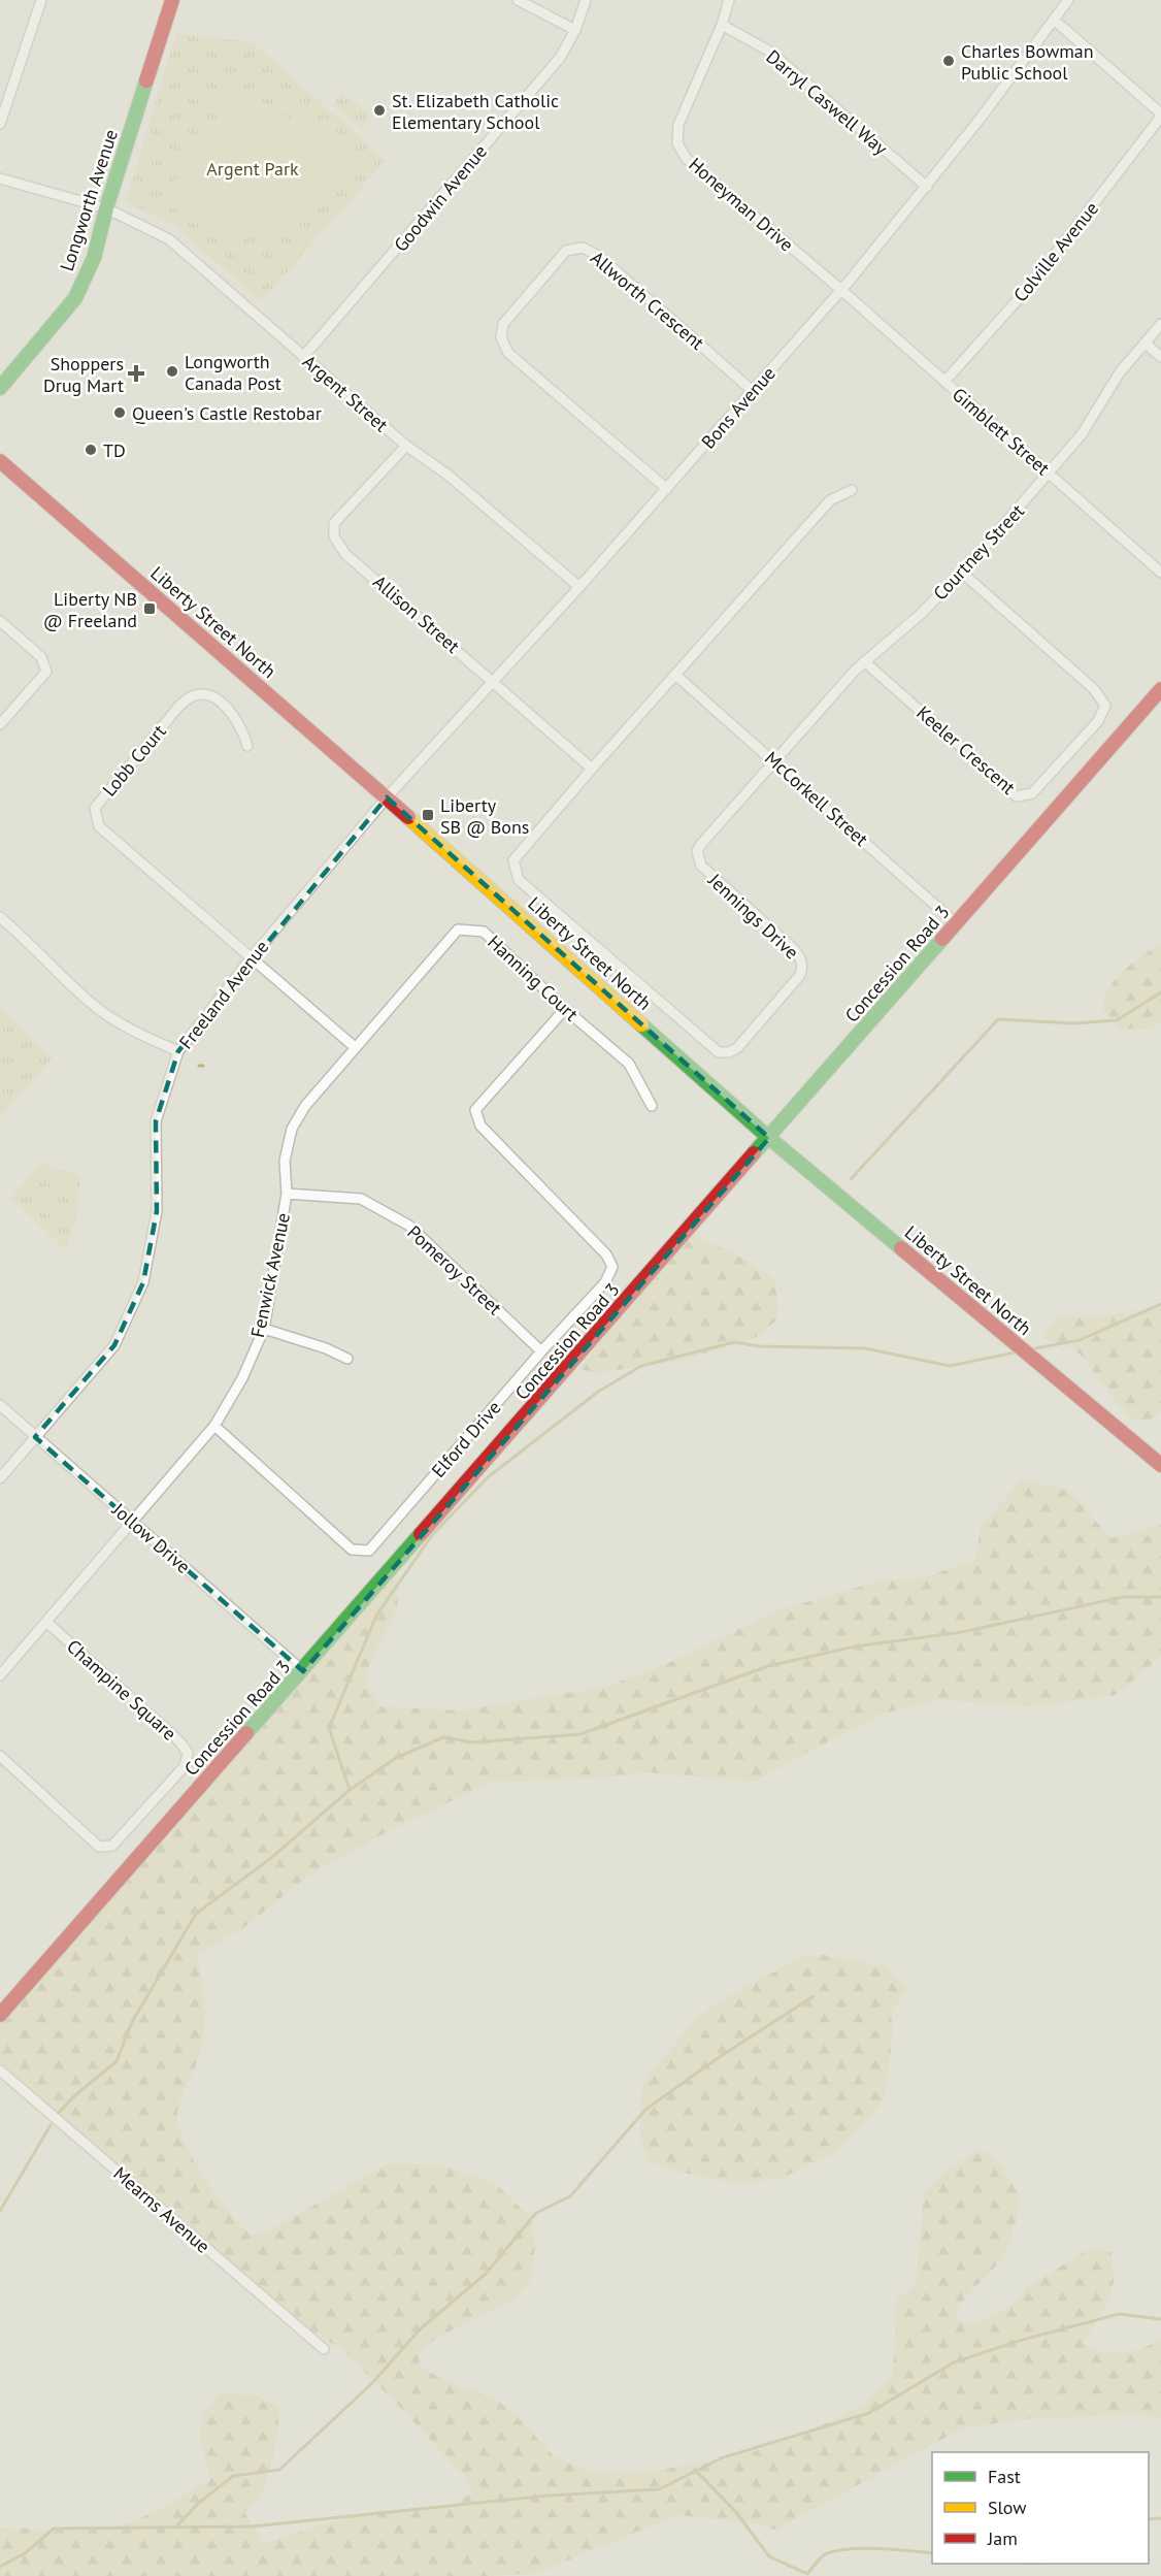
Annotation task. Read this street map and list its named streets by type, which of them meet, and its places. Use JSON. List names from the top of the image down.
{
  "streets": {
    "street": [
      "Darryl Caswell Way",
      "Goodwin Avenue",
      "Longworth Avenue",
      "Honeyman Drive",
      "Colville Avenue",
      "Allworth Crescent",
      "Argent Street",
      "Bons Avenue",
      "Gimblett Street",
      "Courtney Street",
      "Allison Street",
      "Liberty Street North",
      "Keeler Crescent",
      "Lobb Court",
      "McCorkell Street",
      "Jennings Drive",
      "Concession Road 3",
      "Hanning Court",
      "Freeland Avenue",
      "Pomeroy Street",
      "Fenwick Avenue",
      "Elford Drive",
      "Jollow Drive",
      "Champine Square",
      "Mearns Avenue"
    ]
  },
  "crossings": [
    ["Darryl Caswell Way", "Honeyman Drive"],
    ["Darryl Caswell Way", "Bons Avenue"],
    ["Goodwin Avenue", "Argent Street"],
    ["Longworth Avenue", "Argent Street"],
    ["Honeyman Drive", "Bons Avenue"],
    ["Honeyman Drive", "Gimblett Street"],
    ["Colville Avenue", "Gimblett Street"],
    ["Allworth Crescent", "Bons Avenue"],
    ["Argent Street", "Bons Avenue"],
    ["Argent Street", "Allison Street"],
    ["Bons Avenue", "Gimblett Street"],
    ["Bons Avenue", "Allison Street"],
    ["Bons Avenue", "Liberty Street North"],
    ["Bons Avenue", "Freeland Avenue"],
    ["Gimblett Street", "Courtney Street"],
    ["Courtney Street", "Keeler Crescent"],
    ["Courtney Street", "McCorkell Street"],
    ["Courtney Street", "Jennings Drive"],
    ["Allison Street", "Jennings Drive"],
    ["Liberty Street North", "Concession Road 3"],
    ["Liberty Street North", "Freeland Avenue"],
    ["Lobb Court", "Freeland Avenue"],
    ["McCorkell Street", "Jennings Drive"],
    ["McCorkell Street", "Concession Road 3"],
    ["Concession Road 3", "Jollow Drive"],
    ["Hanning Court", "Fenwick Avenue"],
    ["Hanning Court", "Elford Drive"],
    ["Freeland Avenue", "Jollow Drive"],
    ["Pomeroy Street", "Fenwick Avenue"],
    ["Pomeroy Street", "Elford Drive"],
    ["Fenwick Avenue", "Elford Drive"],
    ["Fenwick Avenue", "Jollow Drive"]
  ],
  "parks": ["Argent Park"],
  "places": {
    "other": [
      "Charles Bowman Public School",
      "St. Elizabeth Catholic Elementary School",
      "Longworth Canada Post",
      "Queen's Castle Restobar",
      "TD"
    ],
    "health": ["Shoppers Drug Mart"],
    "transit": ["Liberty NB @ Freeland", "Liberty SB @ Bons"]
  },
  "legend": ["Fast", "Slow", "Jam"]
}
